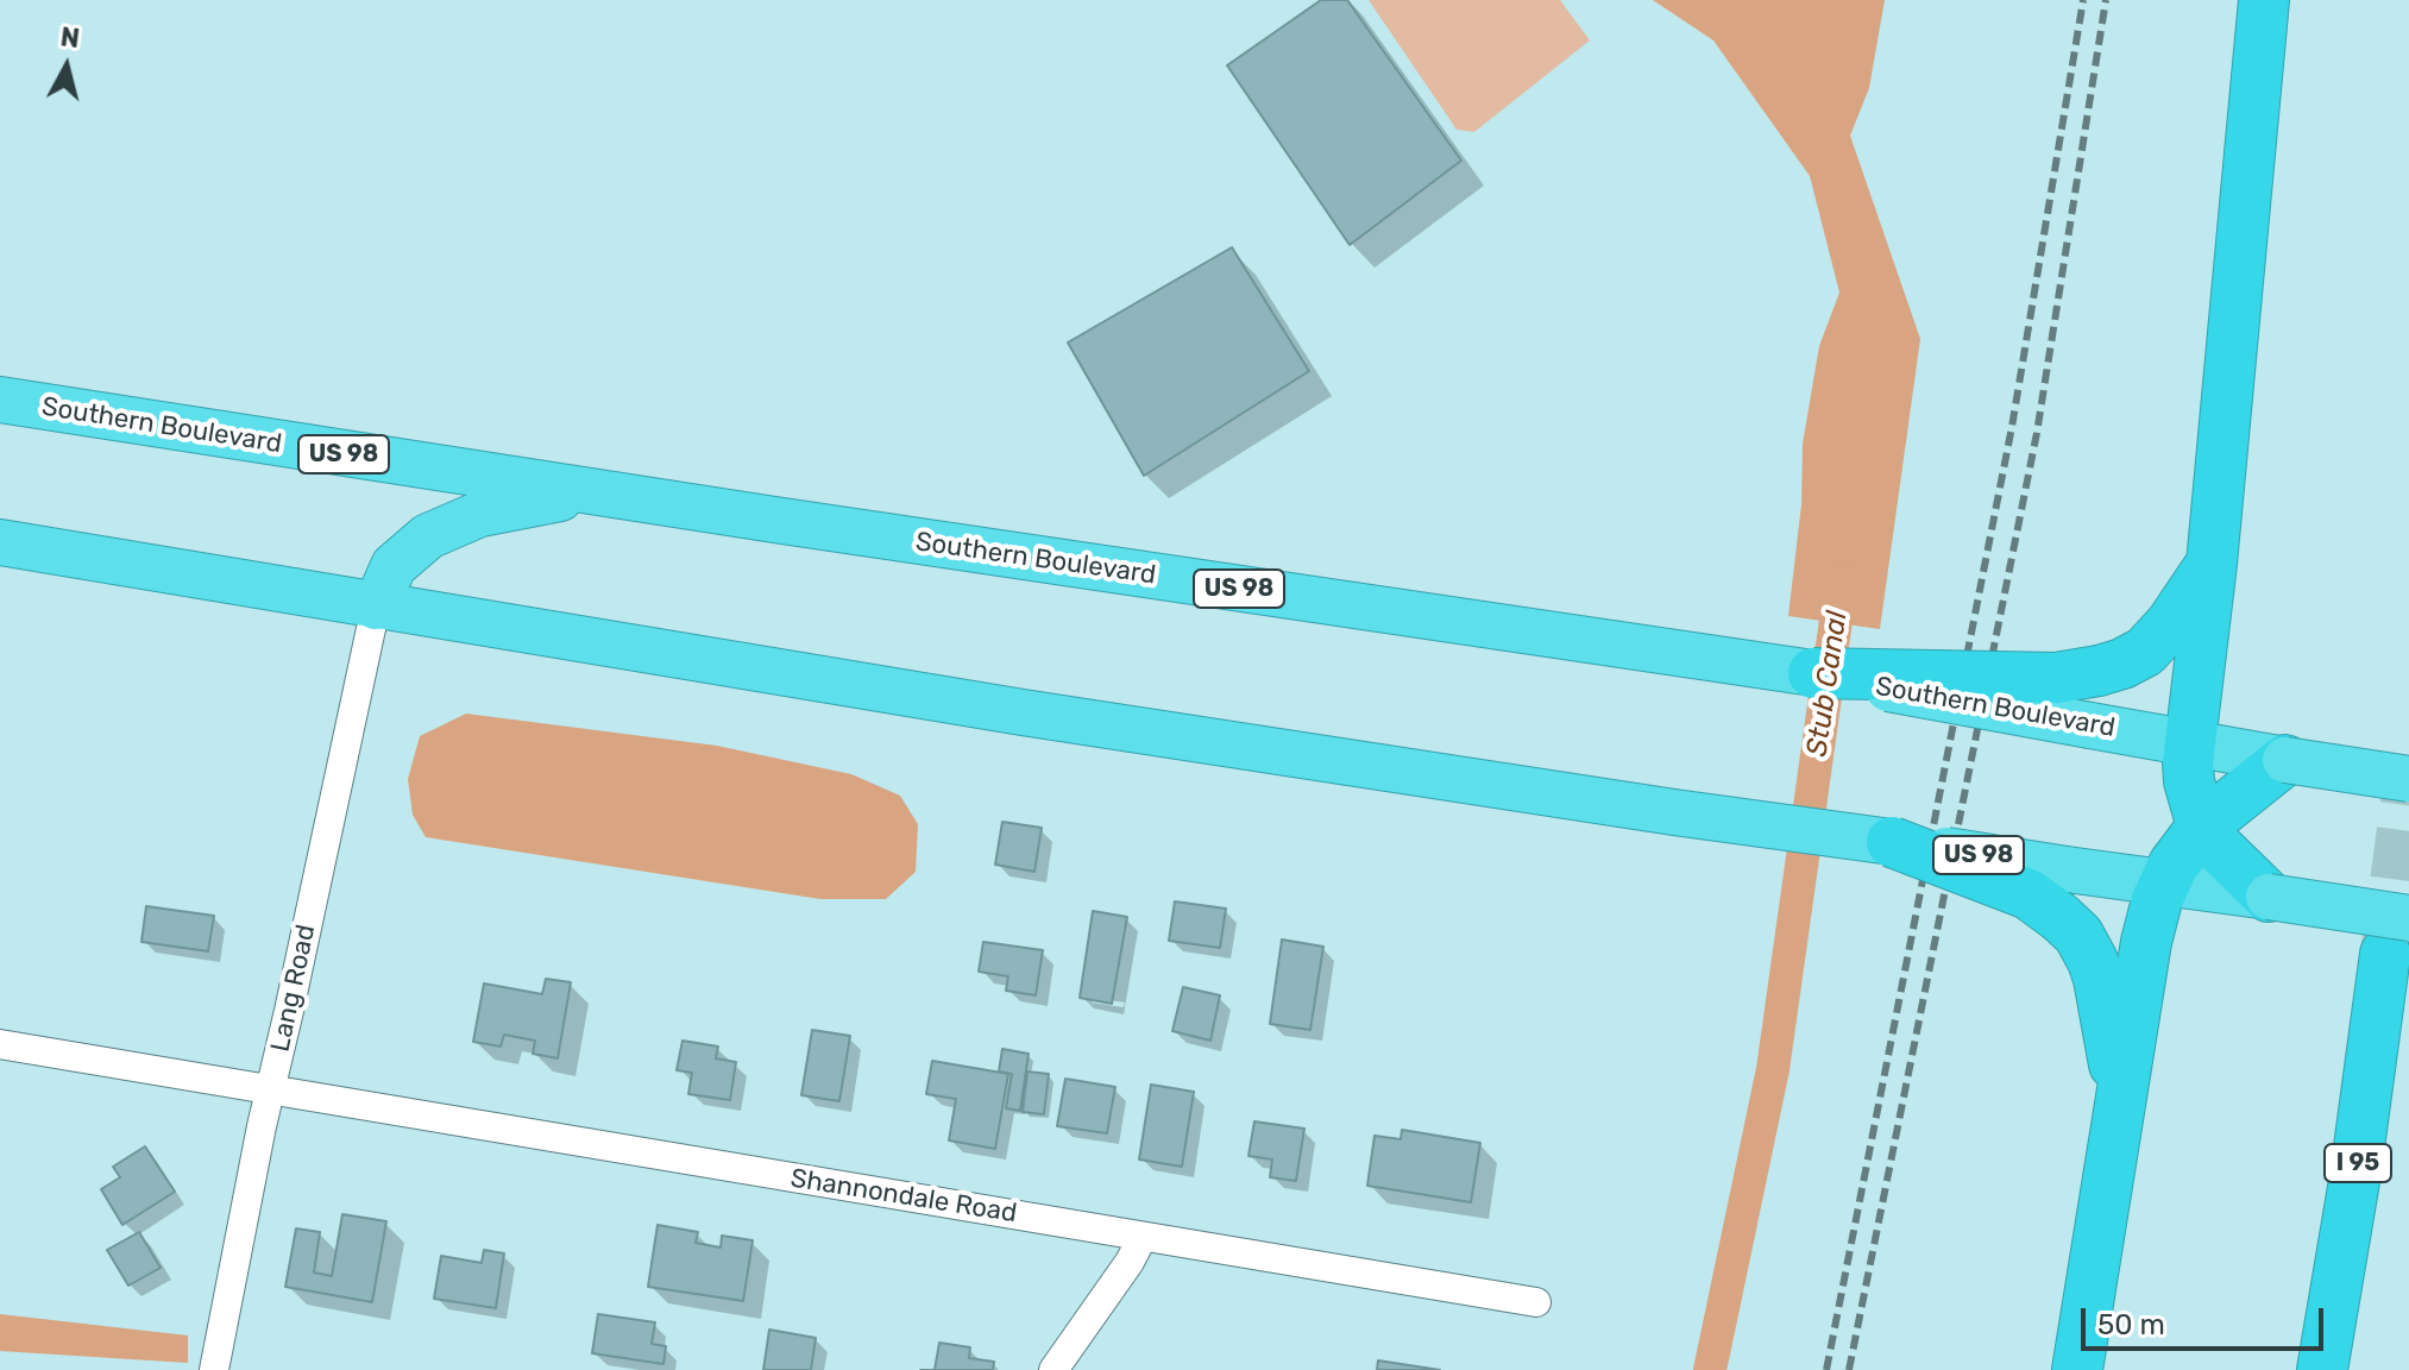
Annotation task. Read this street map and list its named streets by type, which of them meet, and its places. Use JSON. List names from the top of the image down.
{
  "streets": {
    "highway": ["Southern Boulevard", "US 98", "I 95"],
    "street": ["Lang Road", "Shannondale Road"]
  },
  "crossings": [
    ["Lang Road", "Shannondale Road"]
  ],
  "water": ["Stub Canal"],
  "scale_bar": "50 m",
  "north": "top"
}
